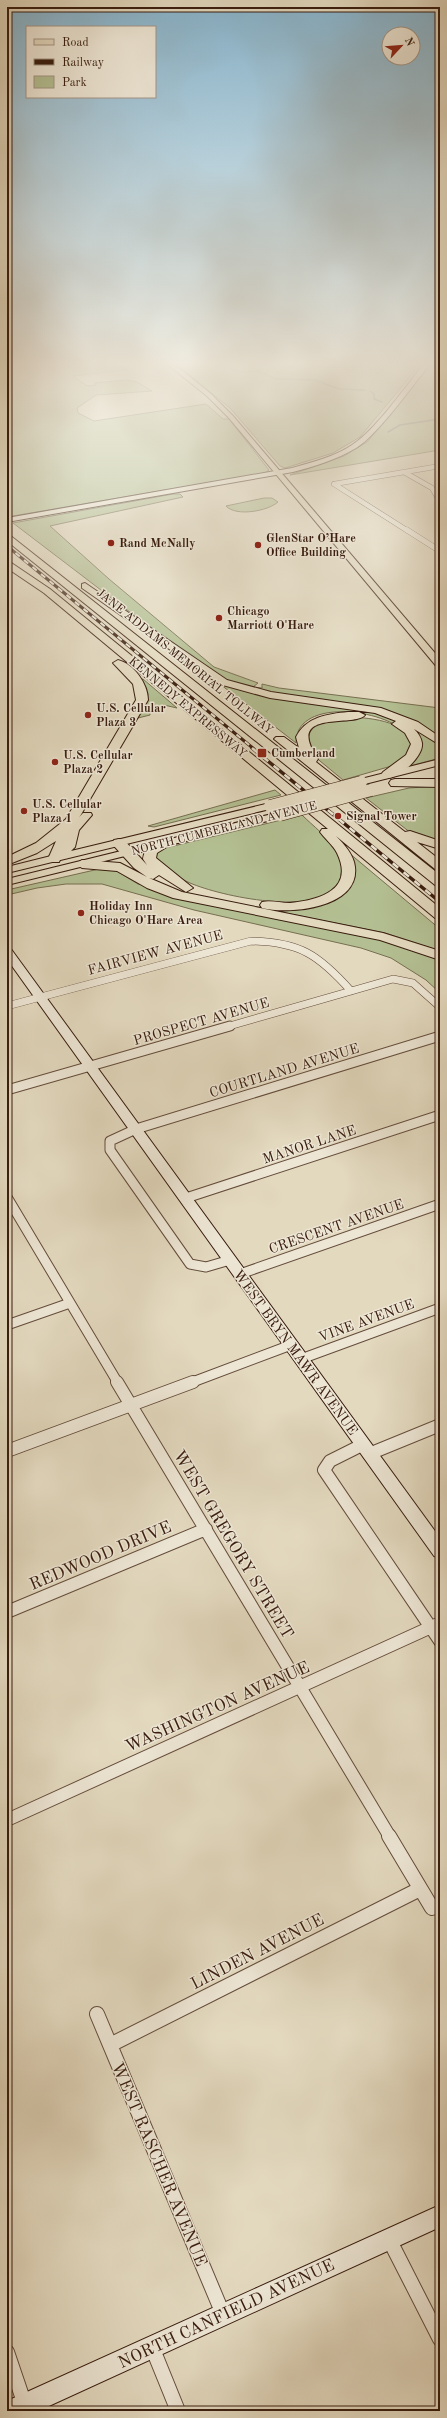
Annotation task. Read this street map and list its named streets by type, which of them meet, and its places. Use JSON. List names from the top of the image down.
{
  "streets": {
    "highway": ["JANE ADDAMS MEMORIAL TOLLWAY", "KENNEDY EXPRESSWAY"],
    "main road": ["NORTH CUMBERLAND AVENUE", "WEST BRYN MAWR AVENUE", "NORTH CANFIELD AVENUE"],
    "street": [
      "FAIRVIEW AVENUE",
      "PROSPECT AVENUE",
      "COURTLAND AVENUE",
      "MANOR LANE",
      "CRESCENT AVENUE",
      "VINE AVENUE",
      "WEST GREGORY STREET",
      "REDWOOD DRIVE",
      "WASHINGTON AVENUE",
      "LINDEN AVENUE",
      "WEST RASCHER AVENUE"
    ]
  },
  "crossings": [
    ["FAIRVIEW AVENUE", "PROSPECT AVENUE"],
    ["FAIRVIEW AVENUE", "WEST BRYN MAWR AVENUE"],
    ["PROSPECT AVENUE", "WEST BRYN MAWR AVENUE"],
    ["COURTLAND AVENUE", "WEST BRYN MAWR AVENUE"],
    ["MANOR LANE", "WEST BRYN MAWR AVENUE"],
    ["CRESCENT AVENUE", "WEST BRYN MAWR AVENUE"],
    ["VINE AVENUE", "WEST BRYN MAWR AVENUE"],
    ["WEST BRYN MAWR AVENUE", "WASHINGTON AVENUE"],
    ["WEST GREGORY STREET", "REDWOOD DRIVE"],
    ["WEST GREGORY STREET", "WASHINGTON AVENUE"],
    ["WEST GREGORY STREET", "LINDEN AVENUE"],
    ["LINDEN AVENUE", "WEST RASCHER AVENUE"],
    ["WEST RASCHER AVENUE", "NORTH CANFIELD AVENUE"]
  ],
  "places": {
    "other": [
      "Rand McNally",
      "GlenStar O’Hare Office Building",
      "Chicago Marriott O'Hare",
      "U.S. Cellular Plaza 3",
      "U.S. Cellular Plaza 2",
      "U.S. Cellular Plaza 1",
      "Signal Tower",
      "Holiday Inn Chicago O'Hare Area"
    ],
    "transit": ["Cumberland"]
  },
  "legend": ["Road", "Railway", "Park"],
  "north": "top right"
}
